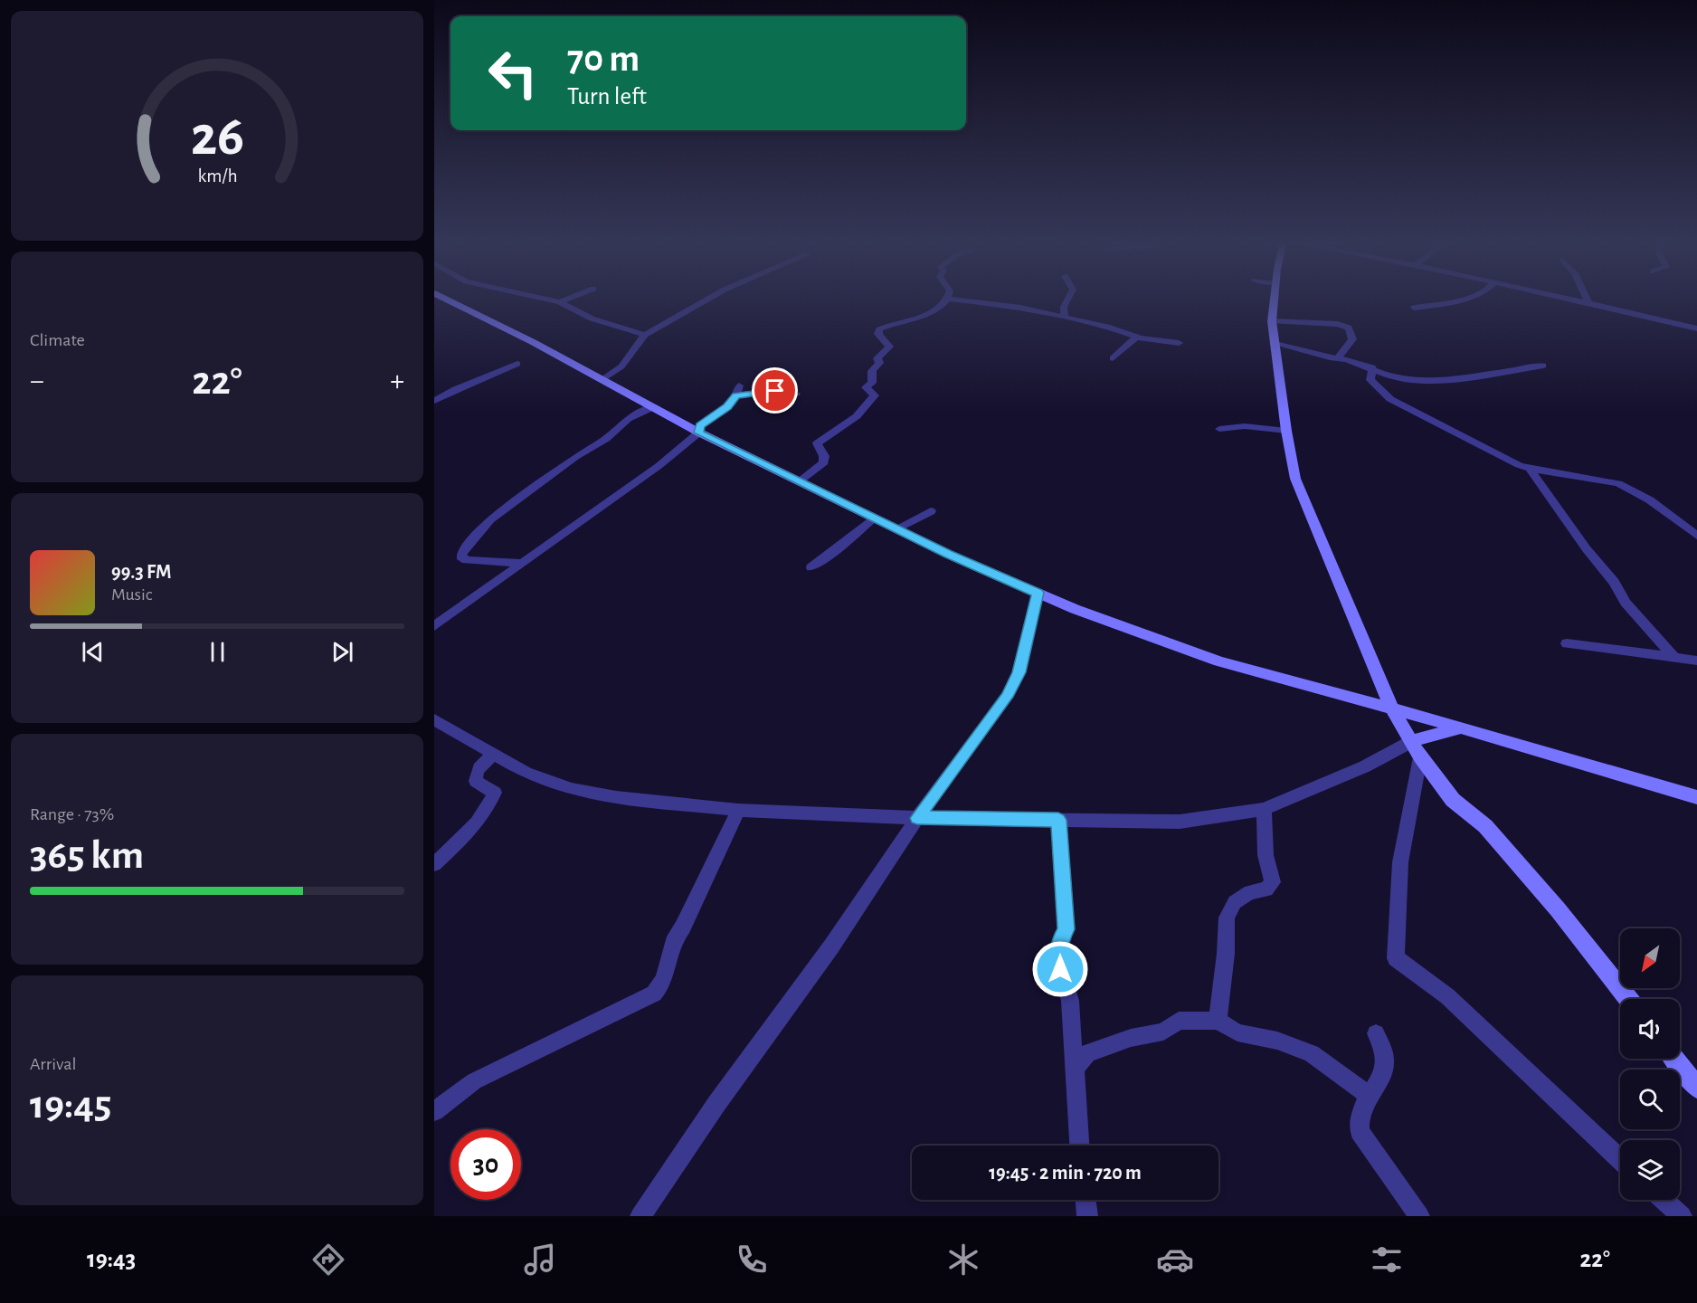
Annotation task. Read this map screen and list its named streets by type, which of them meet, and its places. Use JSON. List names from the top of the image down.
{
  "north": "bottom left",
  "page": {
    "turn": ["70 m", "Turn left"],
    "tile": [
      "Climate",
      ["Range · 73%", "365 km"],
      ["Arrival", "19:45"]
    ],
    "heat": ["−", "22°", "+"],
    "song": ["99.3 FM", "Music"],
    "limit": "30",
    "trip": "19:45 · 2 min · 720 m",
    "tabs": ["19:43", "22°"],
    "gauge": ["26", "km/h"]
  }
}
